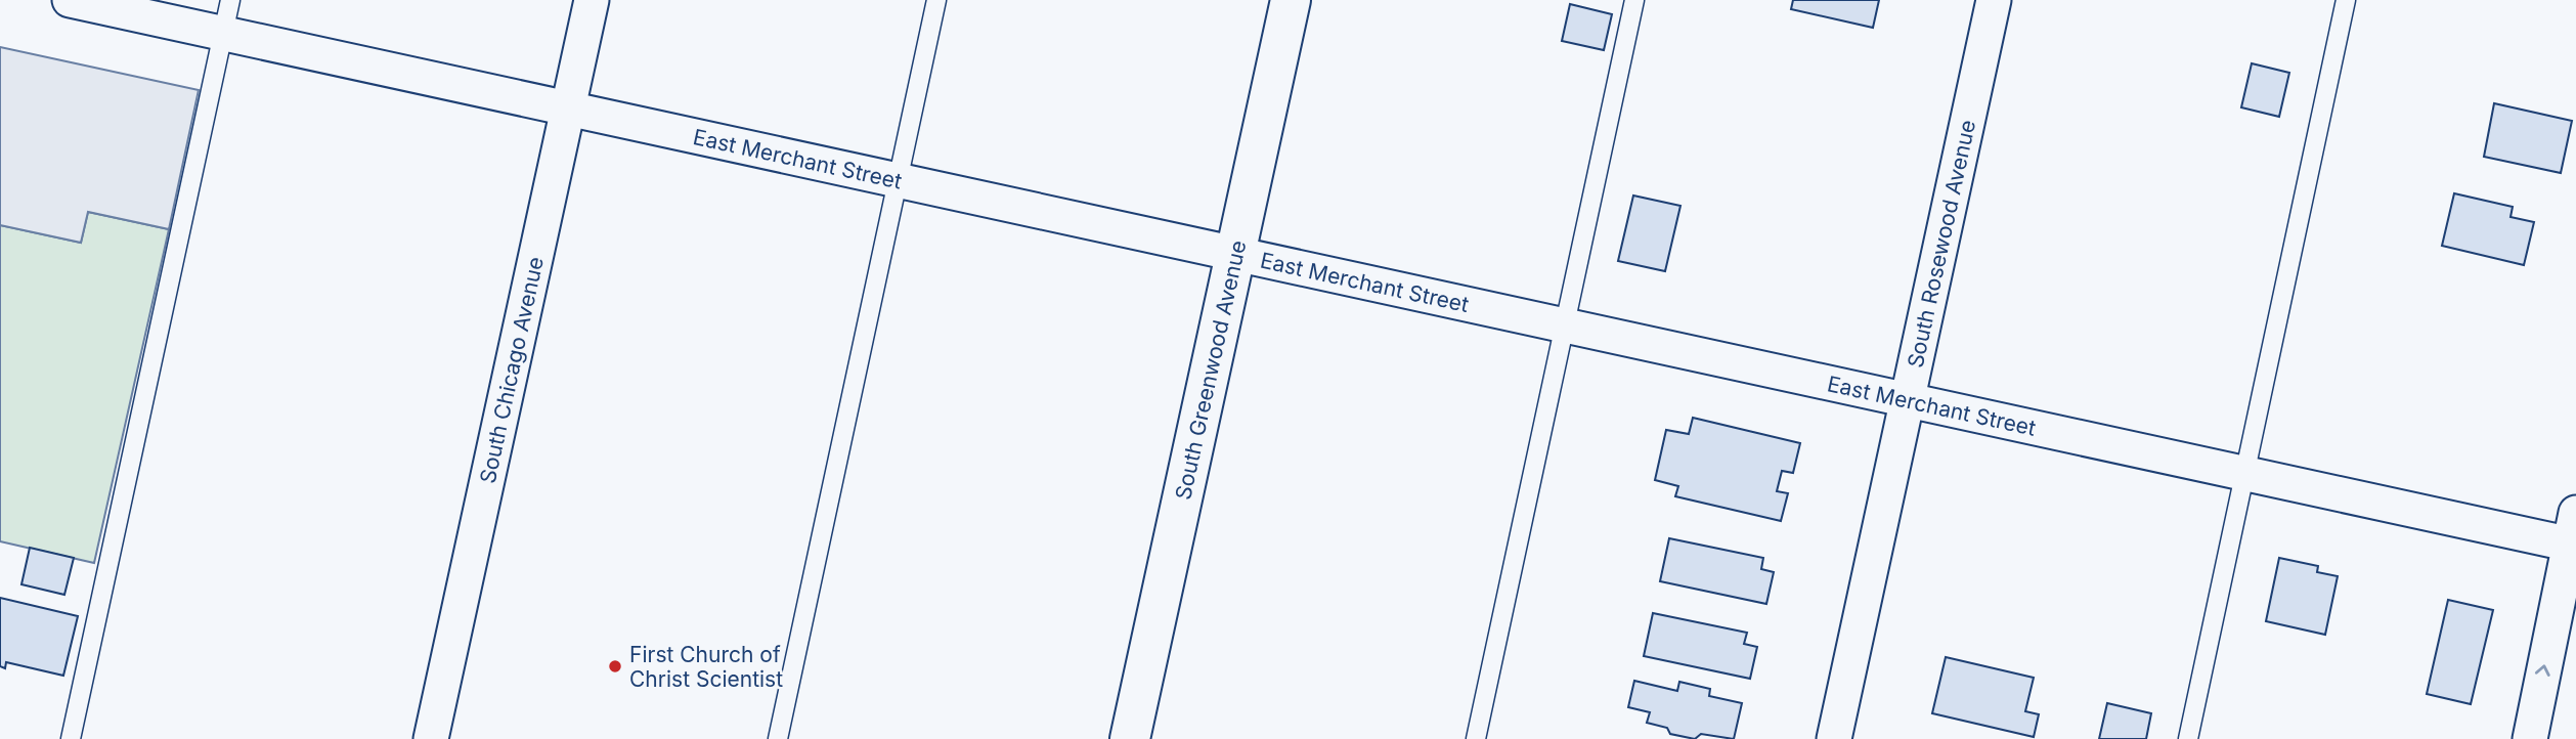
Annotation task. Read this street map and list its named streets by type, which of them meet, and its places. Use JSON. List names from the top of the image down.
{
  "streets": {
    "street": [
      "East Merchant Street",
      "South Rosewood Avenue",
      "South Chicago Avenue",
      "South Greenwood Avenue"
    ]
  },
  "crossings": [
    ["East Merchant Street", "South Rosewood Avenue"],
    ["East Merchant Street", "South Chicago Avenue"],
    ["East Merchant Street", "South Greenwood Avenue"]
  ],
  "places": ["First Church of Christ Scientist"]
}
